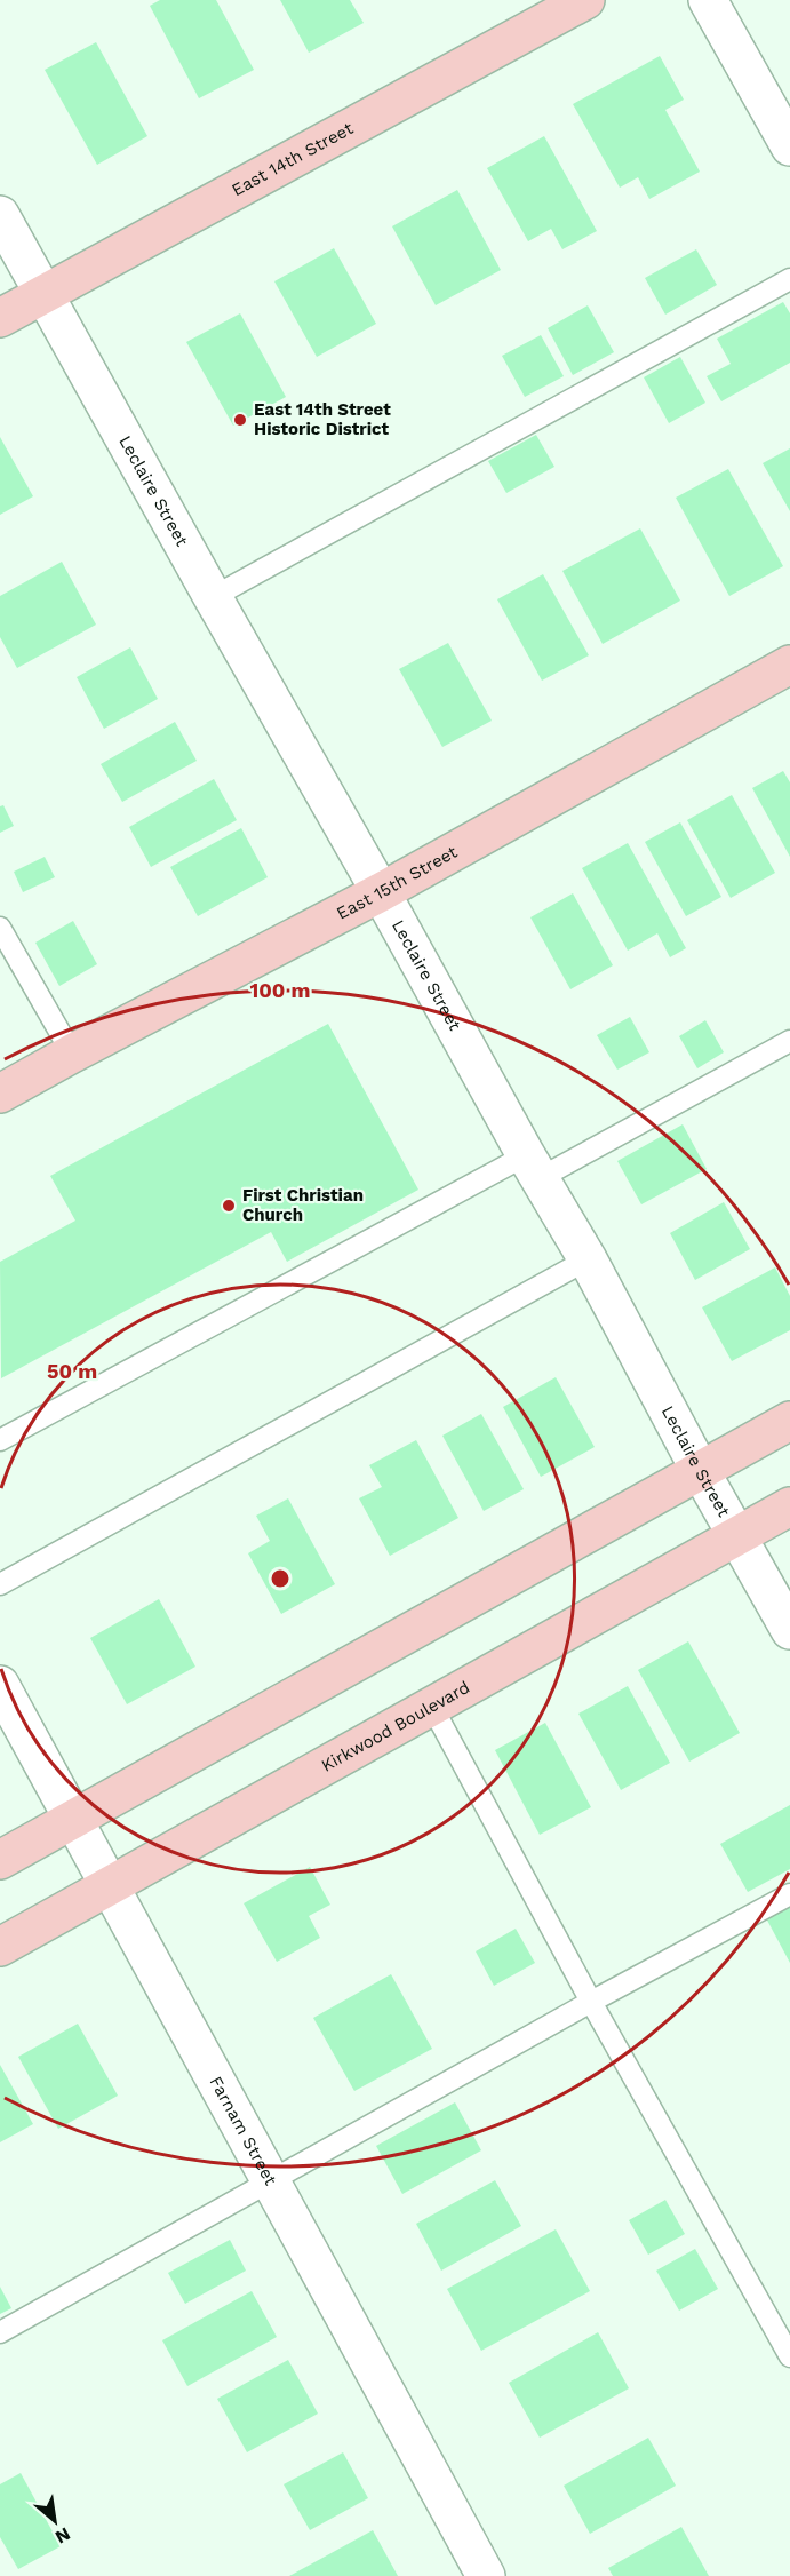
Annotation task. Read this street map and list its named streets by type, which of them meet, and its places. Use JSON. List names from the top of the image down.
{
  "streets": {
    "street": [
      "East 14th Street",
      "Leclaire Street",
      "East 15th Street",
      "Kirkwood Boulevard",
      "Farnam Street"
    ]
  },
  "crossings": [
    ["East 14th Street", "Leclaire Street"],
    ["Leclaire Street", "East 15th Street"],
    ["Leclaire Street", "Kirkwood Boulevard"],
    ["Kirkwood Boulevard", "Farnam Street"]
  ],
  "places": ["East 14th Street Historic District", "First Christian Church"],
  "north": "bottom right",
  "rings": ["100 m", "50 m"]
}
